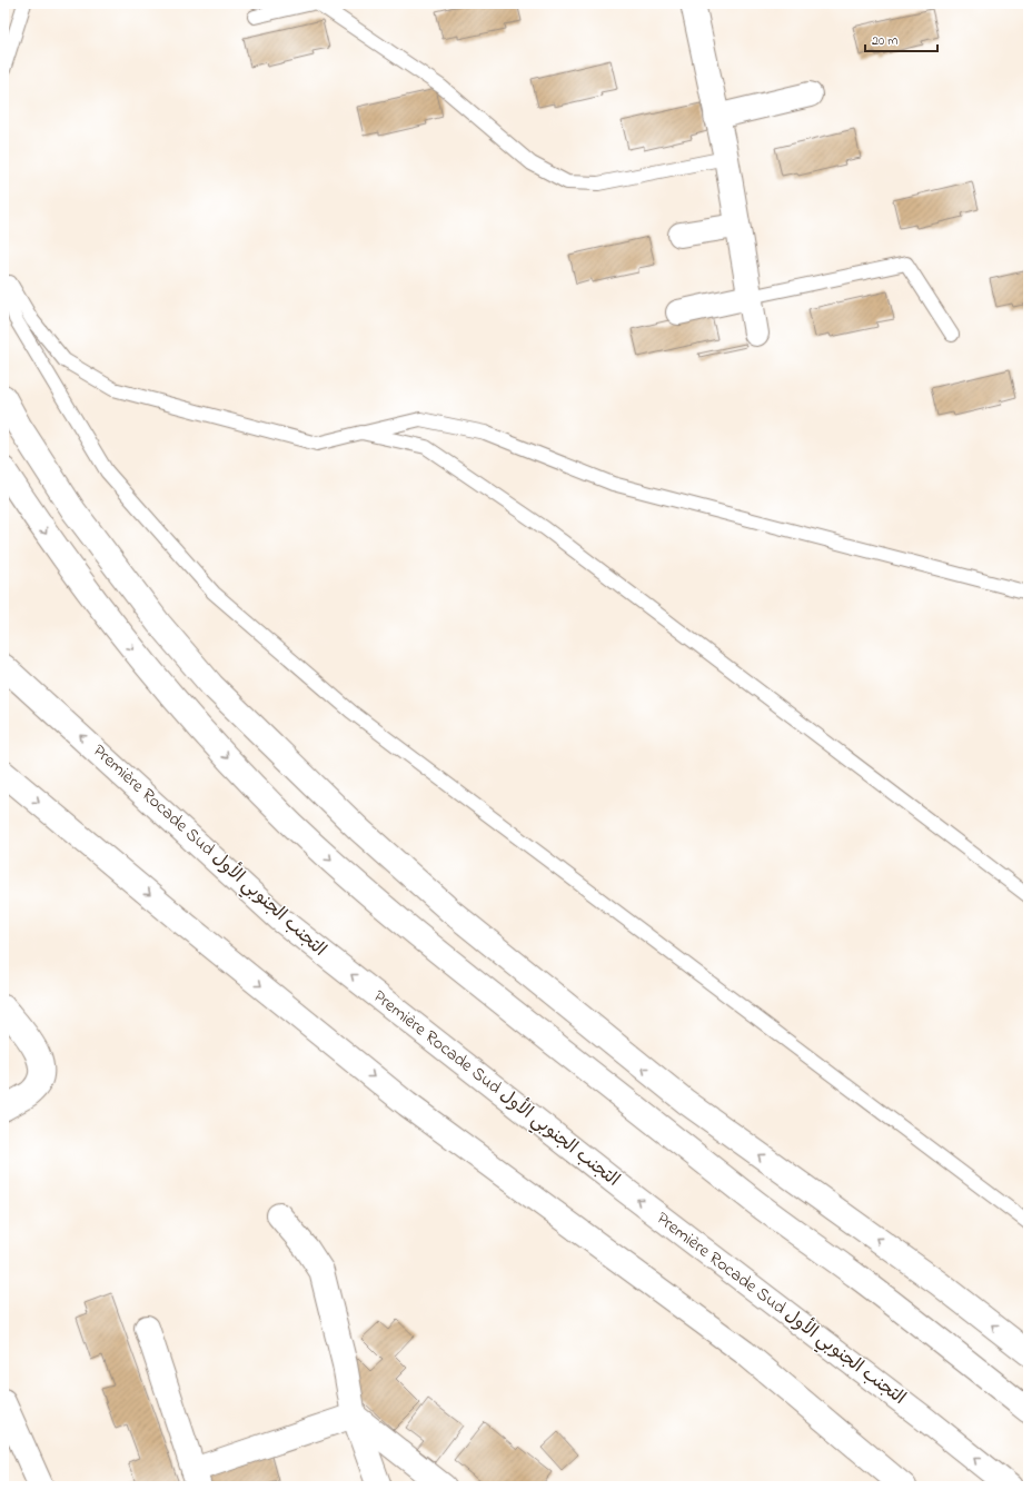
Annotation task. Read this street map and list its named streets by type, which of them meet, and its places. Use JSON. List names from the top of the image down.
{
  "streets": {
    "main road": ["Première Rocade Sud التجنب الجنوبي الأول"]
  },
  "scale_bar": "20 m"
}
